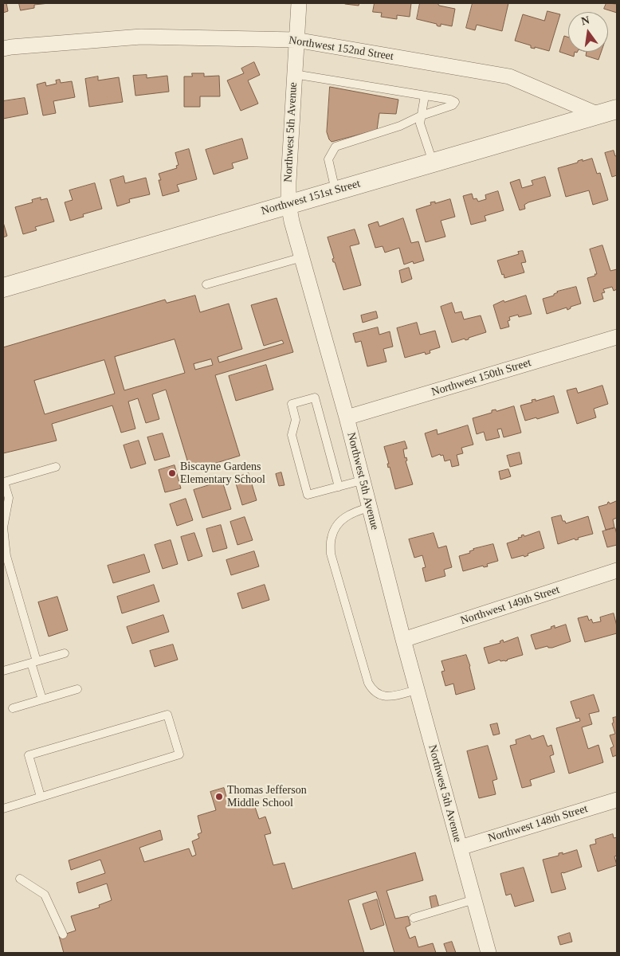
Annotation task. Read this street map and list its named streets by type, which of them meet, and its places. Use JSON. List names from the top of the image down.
{
  "streets": {
    "street": [
      "Northwest 152nd Street",
      "Northwest 5th Avenue",
      "Northwest 151st Street",
      "Northwest 150th Street",
      "Northwest 149th Street",
      "Northwest 148th Street"
    ]
  },
  "crossings": [
    ["Northwest 152nd Street", "Northwest 5th Avenue"],
    ["Northwest 152nd Street", "Northwest 151st Street"],
    ["Northwest 5th Avenue", "Northwest 151st Street"],
    ["Northwest 5th Avenue", "Northwest 150th Street"],
    ["Northwest 5th Avenue", "Northwest 149th Street"],
    ["Northwest 5th Avenue", "Northwest 148th Street"]
  ],
  "places": ["Biscayne Gardens Elementary School", "Thomas Jefferson Middle School"],
  "north": "top"
}
